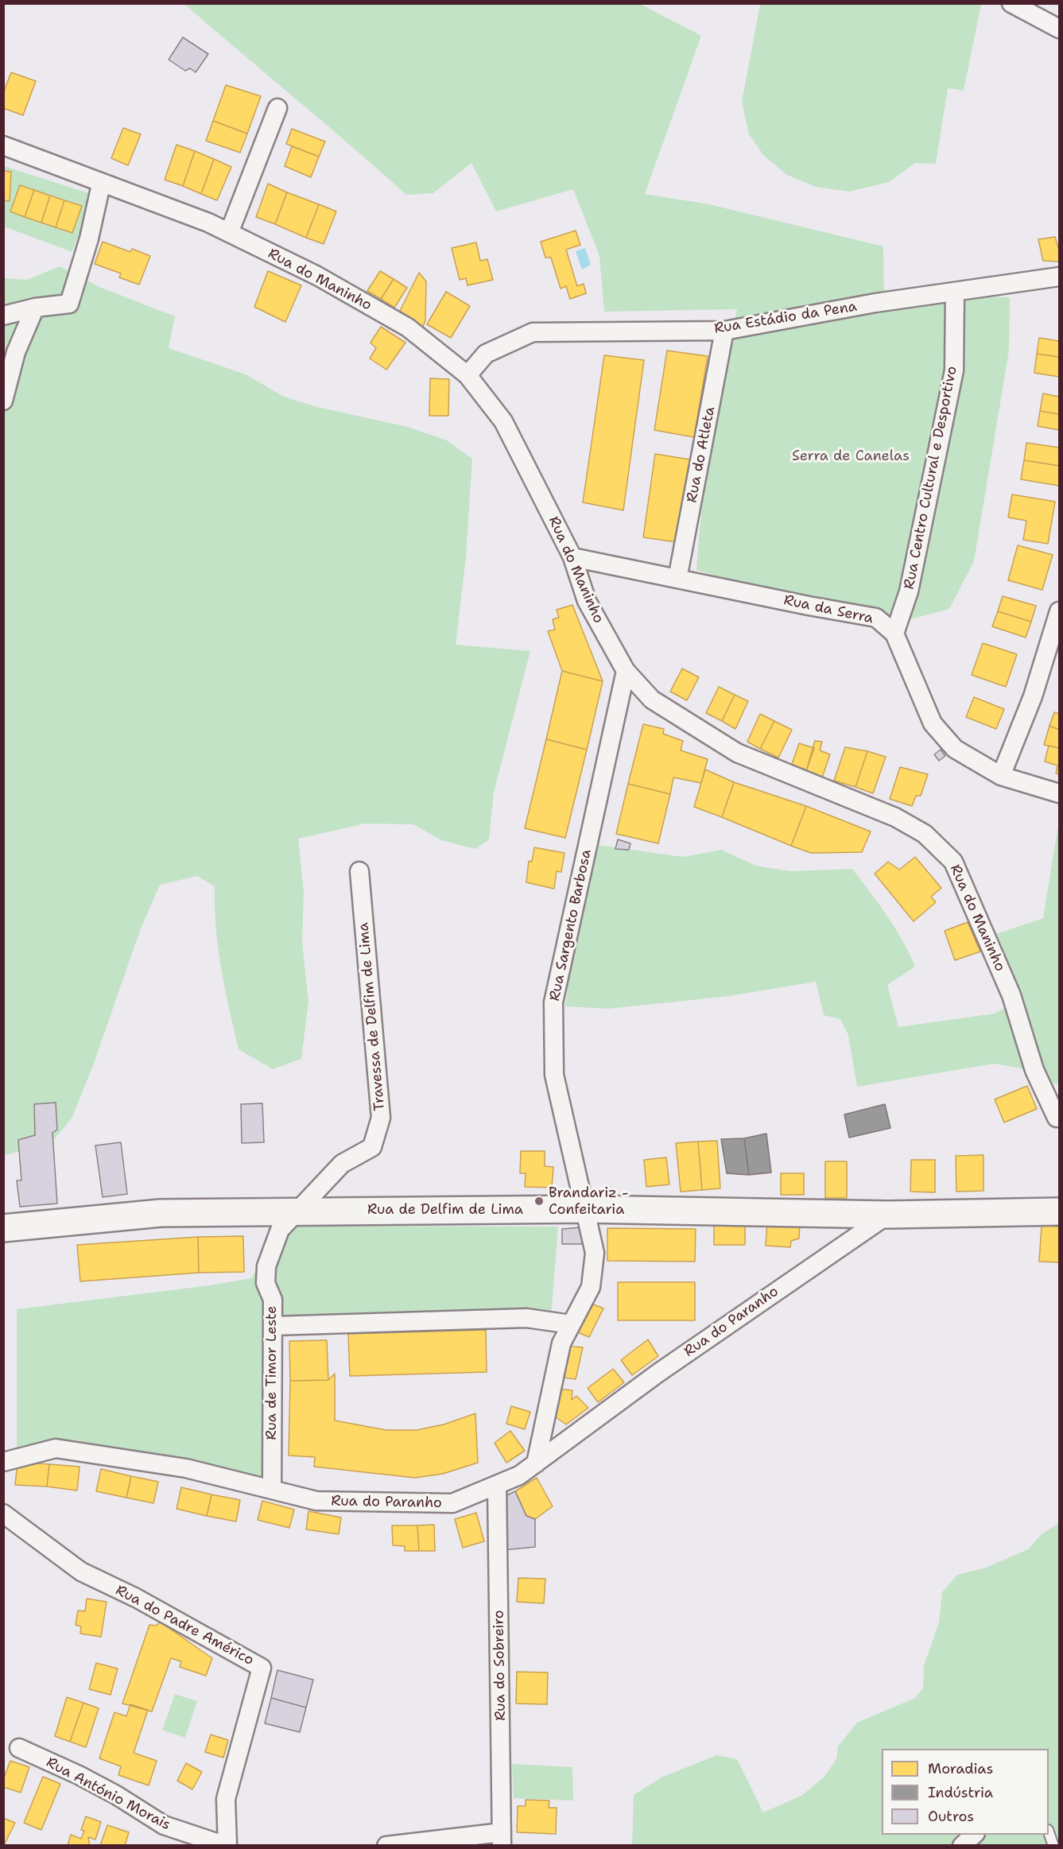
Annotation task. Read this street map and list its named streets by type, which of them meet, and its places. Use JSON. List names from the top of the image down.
{
  "streets": {
    "main road": ["Rua de Delfim de Lima"],
    "street": [
      "Rua do Maninho",
      "Rua Estádio da Pena",
      "Rua do Atleta",
      "Rua Centro Cultural e Desportivo",
      "Rua da Serra",
      "Rua Sargento Barbosa",
      "Travessa de Delfim de Lima",
      "Rua do Paranho",
      "Rua de Timor Leste",
      "Rua do Padre Américo",
      "Rua do Sobreiro",
      "Rua António Morais"
    ]
  },
  "crossings": [
    ["Rua do Maninho", "Rua Estádio da Pena"],
    ["Rua do Maninho", "Rua da Serra"],
    ["Rua do Maninho", "Rua Sargento Barbosa"],
    ["Rua Estádio da Pena", "Rua do Atleta"],
    ["Rua Estádio da Pena", "Rua Centro Cultural e Desportivo"],
    ["Rua do Atleta", "Rua da Serra"],
    ["Rua Centro Cultural e Desportivo", "Rua da Serra"],
    ["Rua Sargento Barbosa", "Rua de Delfim de Lima"],
    ["Rua Sargento Barbosa", "Rua do Paranho"],
    ["Travessa de Delfim de Lima", "Rua de Delfim de Lima"],
    ["Travessa de Delfim de Lima", "Rua de Timor Leste"],
    ["Rua de Delfim de Lima", "Rua do Paranho"],
    ["Rua de Delfim de Lima", "Rua de Timor Leste"],
    ["Rua do Paranho", "Rua de Timor Leste"],
    ["Rua do Paranho", "Rua do Sobreiro"],
    ["Rua do Padre Américo", "Rua António Morais"]
  ],
  "parks": ["Serra de Canelas"],
  "places": ["Brandariz - Confeitaria"],
  "legend": ["Moradias", "Indústria", "Outros"]
}
